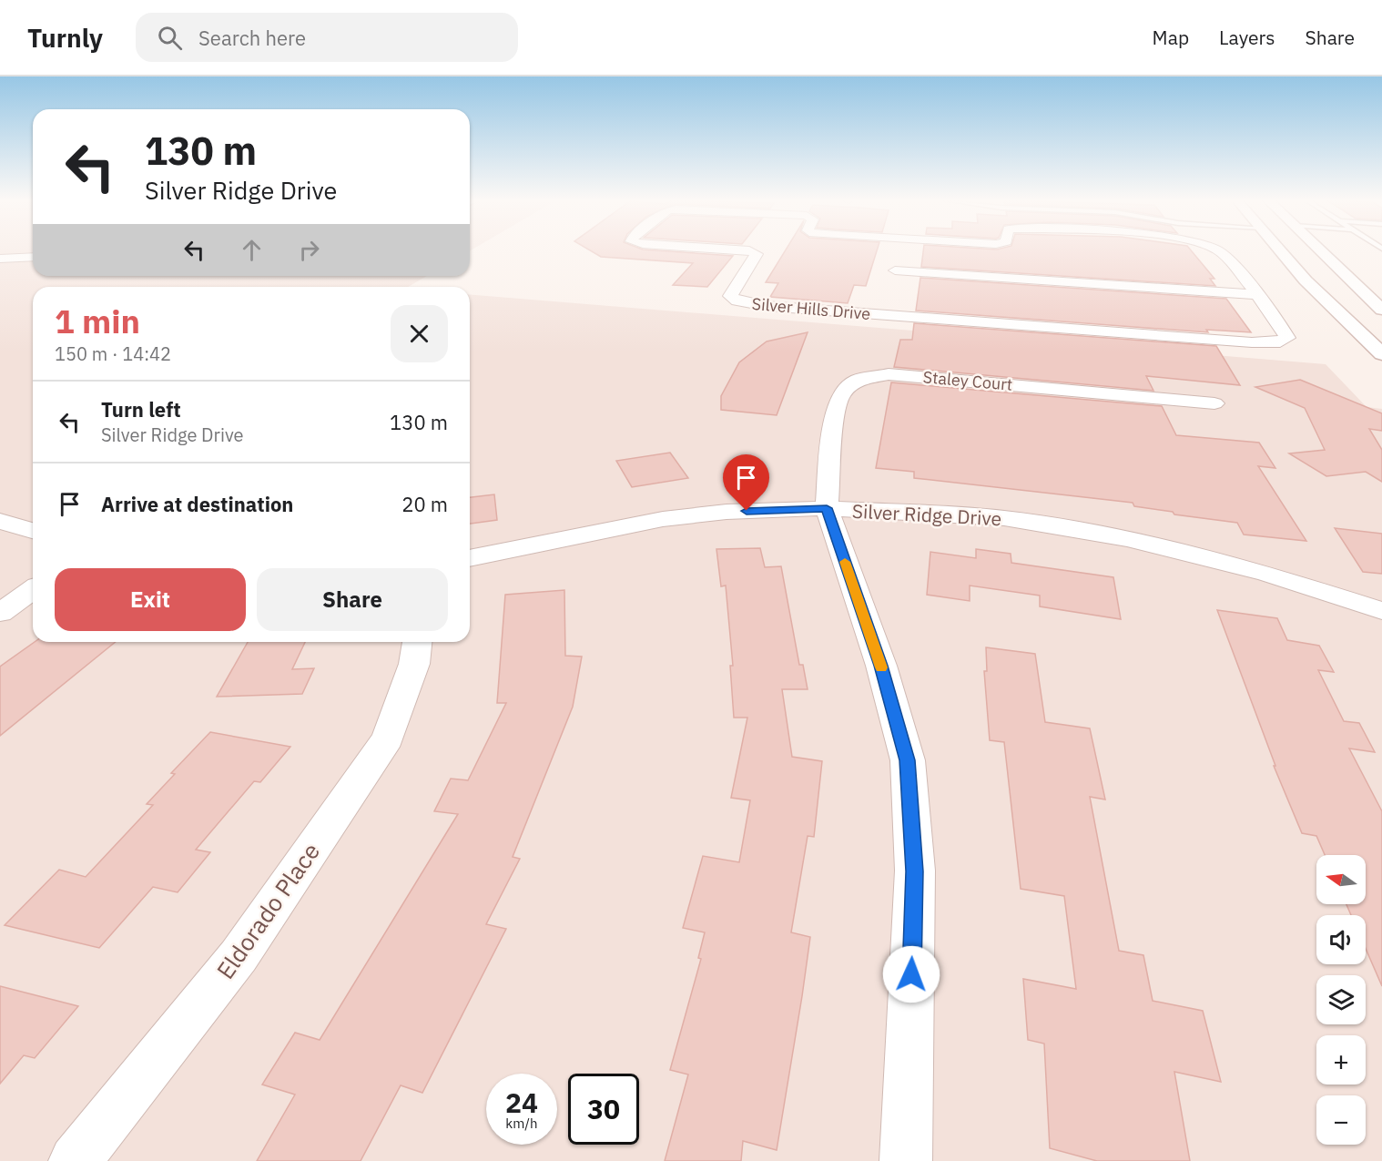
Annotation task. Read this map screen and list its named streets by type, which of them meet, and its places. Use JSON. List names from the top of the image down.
{
  "streets": {
    "street": [
      "Silver Hills Drive",
      "Staley Court",
      "Silver Ridge Drive",
      "Eldorado Place"
    ]
  },
  "crossings": [
    ["Staley Court", "Silver Ridge Drive"]
  ],
  "north": "left",
  "page": {
    "header": "Turnly",
    "search": "Search here",
    "nav": ["Map", "Layers", "Share"],
    "turn": ["130 m", "Silver Ridge Drive"],
    "heading": ["1 min", "150 m · 14:42"],
    "list": [
      {
        "name": "Turn left",
        "note": "Silver Ridge Drive",
        "value": "130 m"
      },
      {
        "name": "Arrive at destination",
        "value": "20 m"
      }
    ],
    "buttons": ["Exit", "Share"],
    "map_buttons": ["+", "−"],
    "speed": "24 km/h",
    "limit": "30"
  }
}
